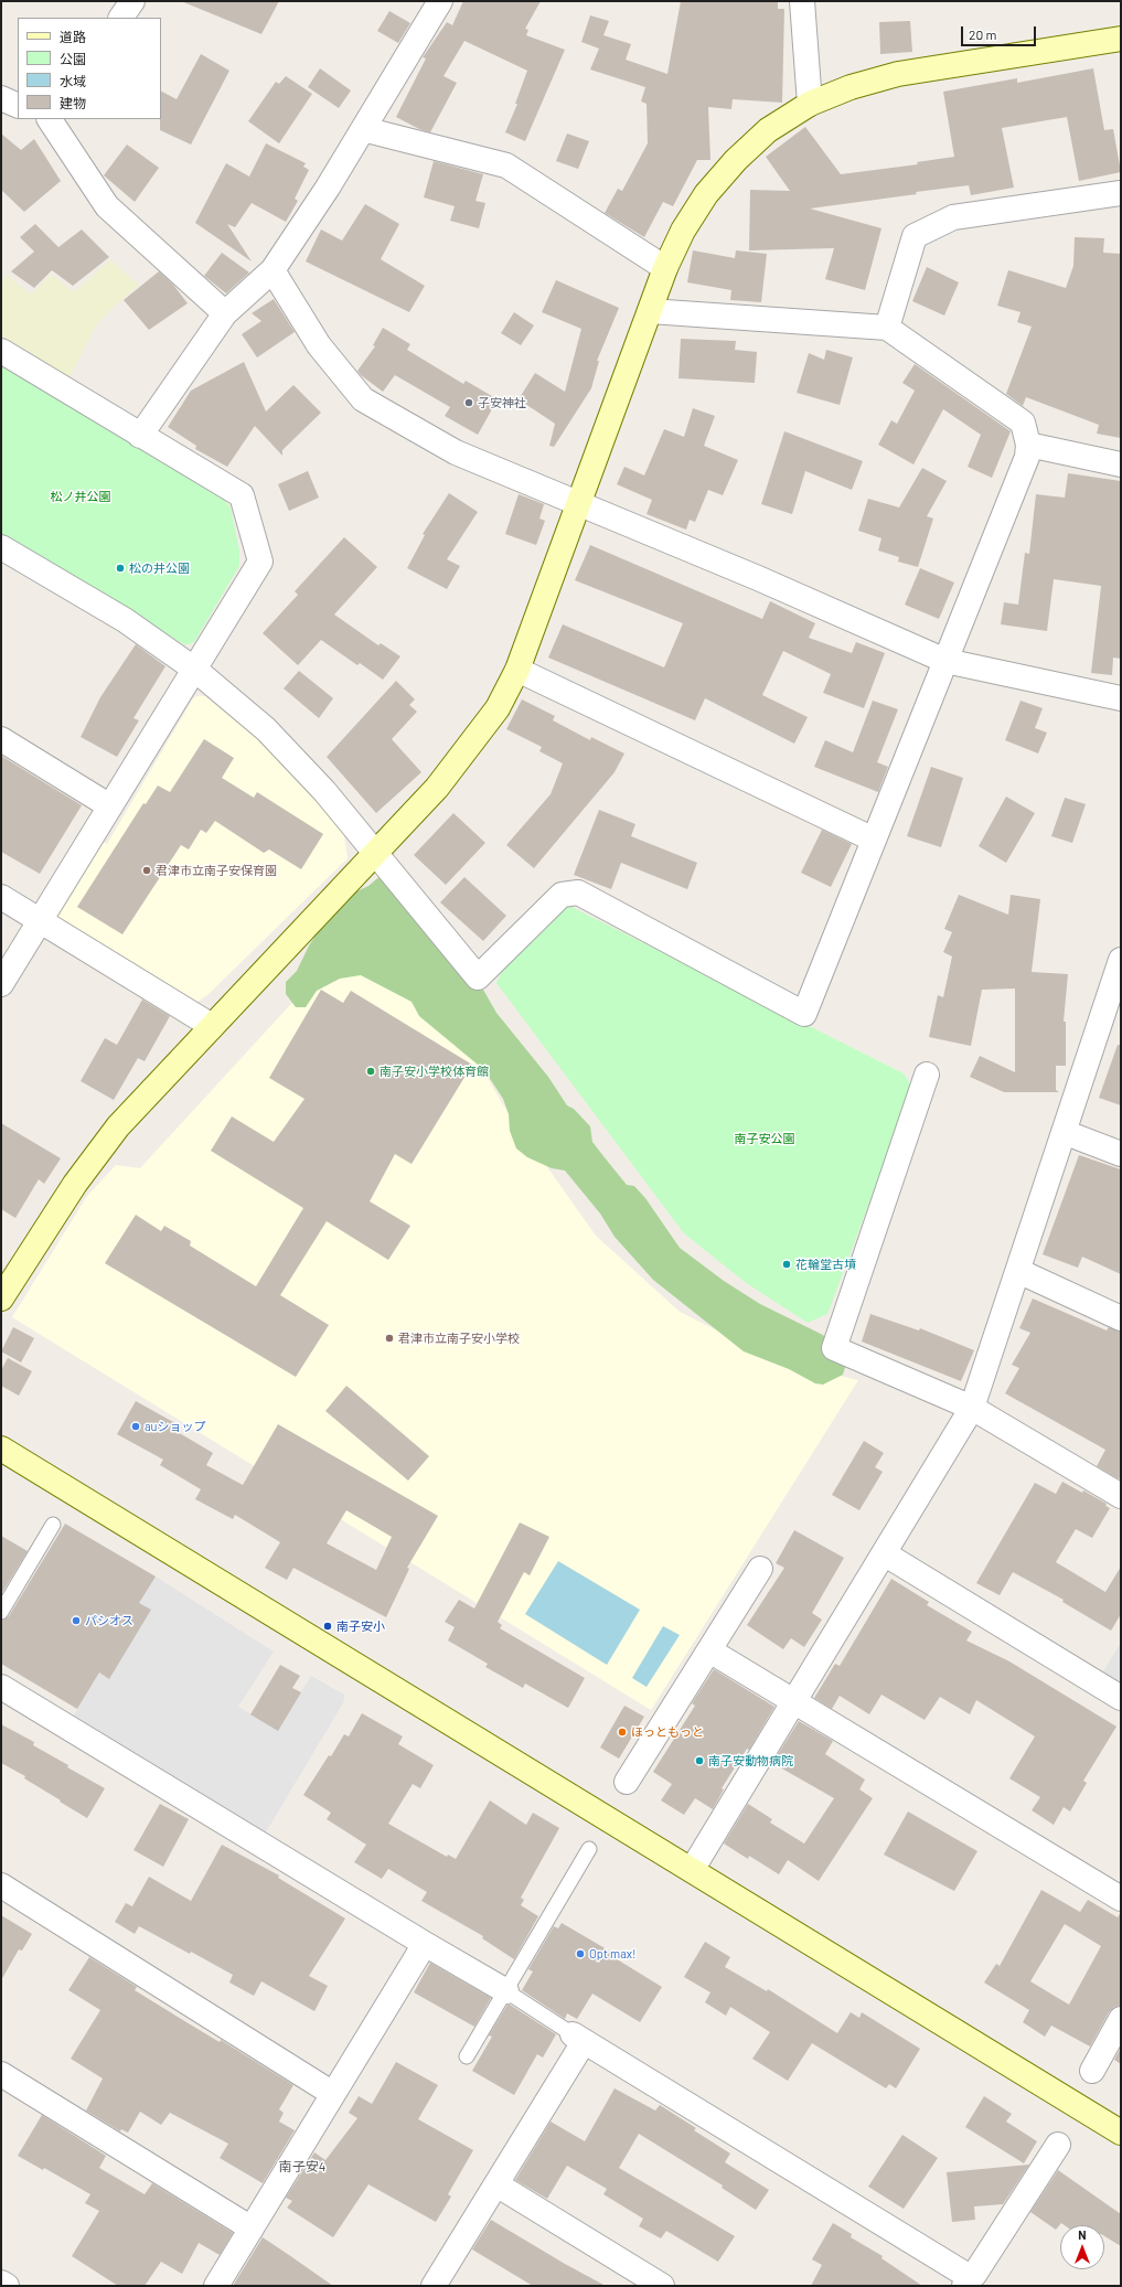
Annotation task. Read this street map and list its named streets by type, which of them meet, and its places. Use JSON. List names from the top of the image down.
{
  "districts": ["南子安4"],
  "parks": ["松ノ井公園", "南子安公園"],
  "places": [
    "子安神社",
    "松の井公園",
    "君津市立南子安保育園",
    "南子安小学校体育館",
    "花輪堂古墳",
    "君津市立南子安小学校",
    "auショップ",
    "パシオス",
    "南子安小",
    "ほっともっと",
    "南子安動物病院",
    "Opt max!"
  ],
  "legend": [
    "道路",
    "公園",
    "水域",
    "建物"
  ],
  "scale_bar": "20 m",
  "north": "top"
}
